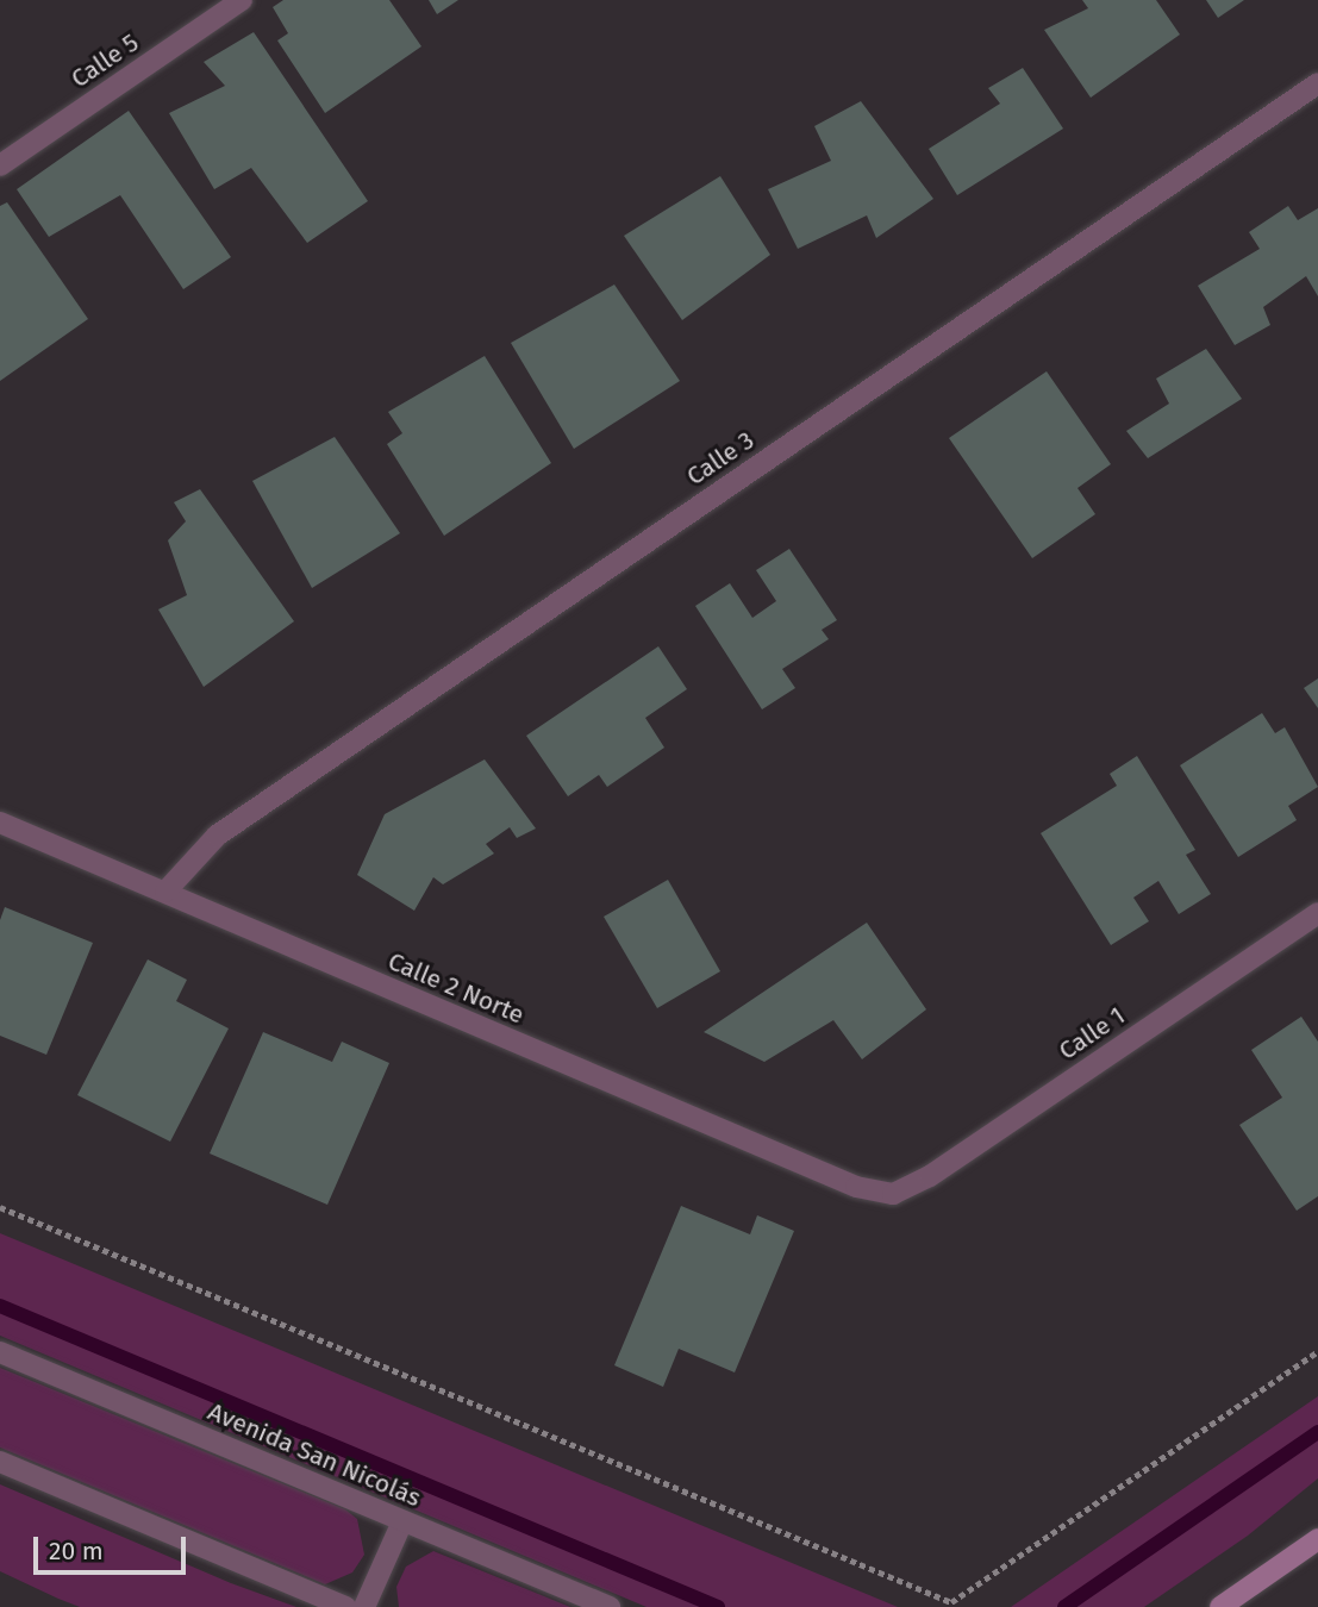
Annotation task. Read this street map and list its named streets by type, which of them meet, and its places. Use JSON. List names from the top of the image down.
{
  "streets": {
    "street": [
      "Calle 5",
      "Calle 3",
      "Calle 2 Norte",
      "Calle 1",
      "Avenida San Nicolás"
    ]
  },
  "crossings": [
    ["Calle 3", "Calle 2 Norte"],
    ["Calle 2 Norte", "Calle 1"]
  ],
  "scale_bar": "20 m"
}
